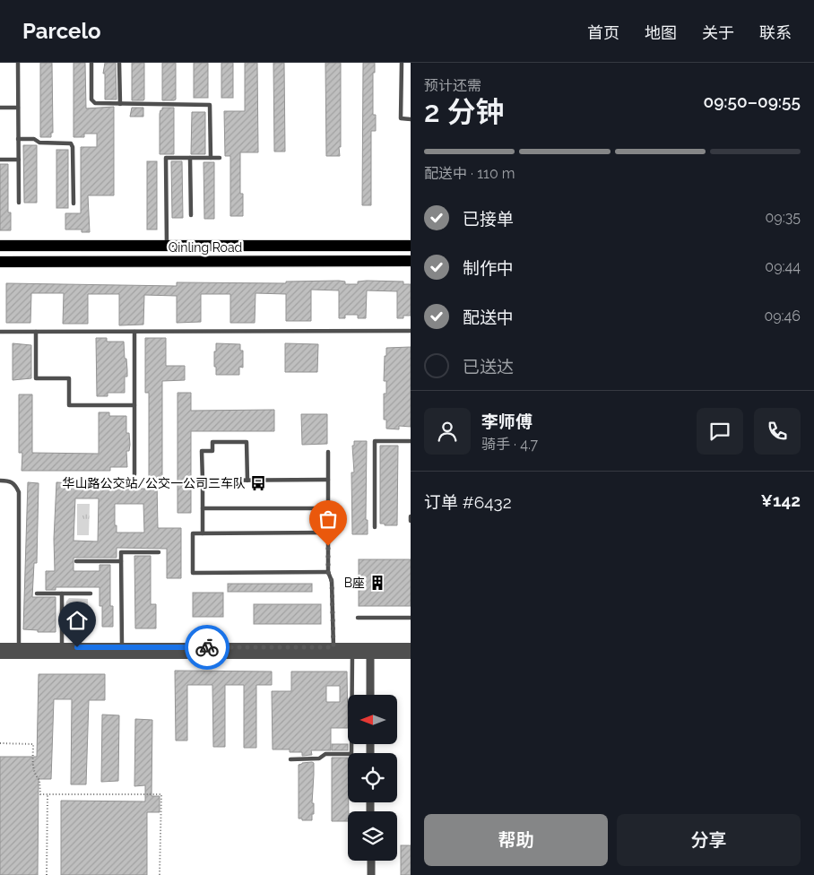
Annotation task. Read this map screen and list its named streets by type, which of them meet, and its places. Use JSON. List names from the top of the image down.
{
  "streets": {
    "main road": ["Qinling Road"]
  },
  "places": {
    "bus stop": ["华山路公交站/公交一公司三车队"],
    "building": ["B座"]
  },
  "north": "left",
  "page": {
    "header": "Parcelo",
    "nav": [
      "首页",
      "地图",
      "关于",
      "联系"
    ],
    "heading": ["2 分钟", "预计还需", "09:50–09:55"],
    "panel": [
      "李师傅",
      "骑手 · 4.7",
      "订单 #6432",
      "¥142"
    ],
    "bar": "配送中 · 110 m",
    "list": [
      ["已接单", "09:35"],
      ["制作中", "09:44"],
      ["配送中", "09:46"],
      "已送达"
    ],
    "buttons": ["帮助", "分享"]
  }
}
